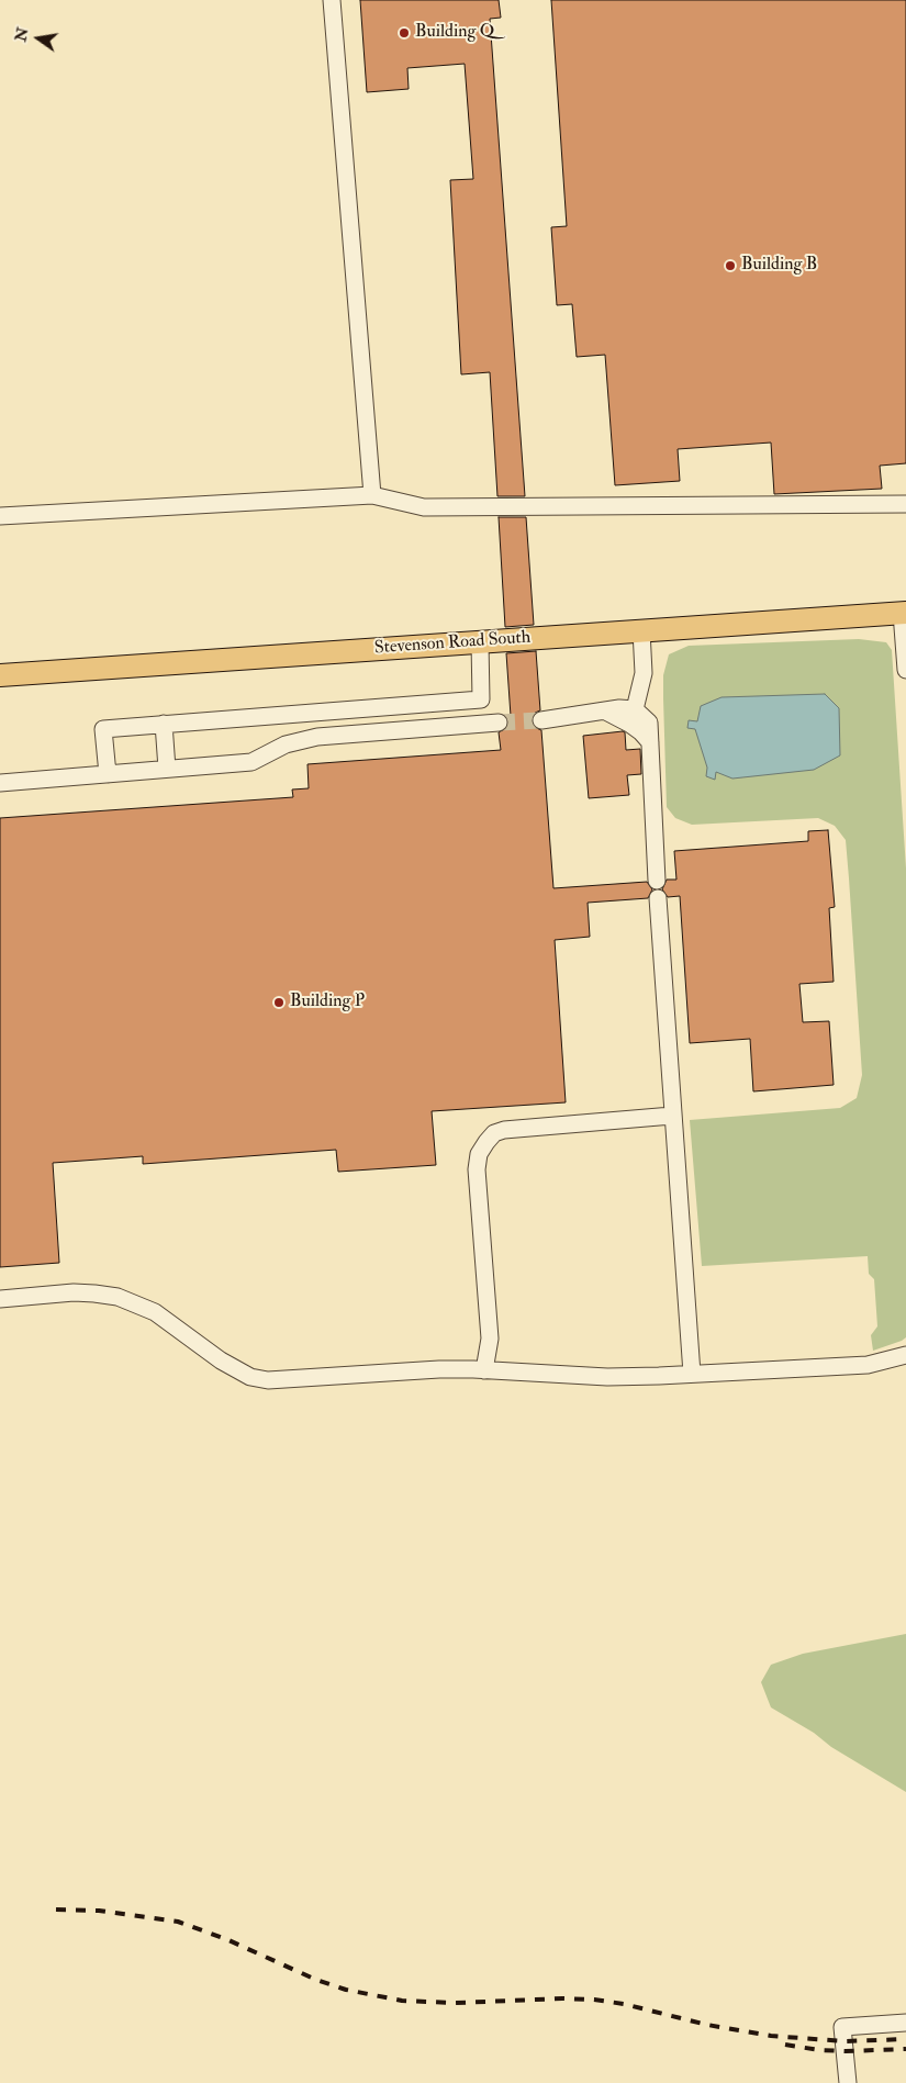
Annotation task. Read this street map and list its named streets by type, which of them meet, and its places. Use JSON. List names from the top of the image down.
{
  "streets": {
    "main road": ["Stevenson Road South"]
  },
  "places": ["Building Q", "Building B", "Building P"],
  "north": "left"
}
